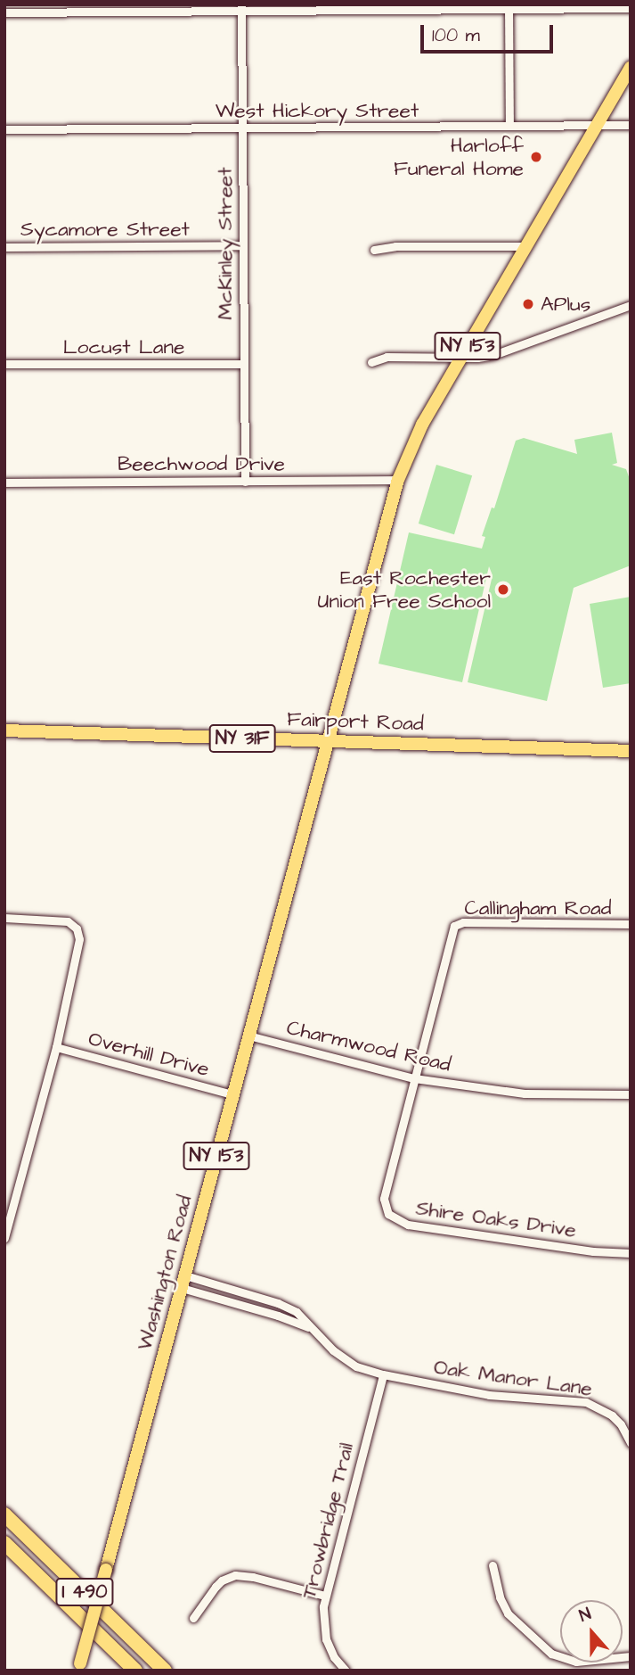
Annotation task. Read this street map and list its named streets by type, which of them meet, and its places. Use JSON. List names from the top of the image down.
{
  "streets": {
    "highway": ["I 490"],
    "main road": [
      "NY 153",
      "Fairport Road",
      "NY 31F",
      "Washington Road"
    ],
    "street": [
      "West Hickory Street",
      "Sycamore Street",
      "McKinley Street",
      "Locust Lane",
      "Beechwood Drive",
      "Callingham Road",
      "Charmwood Road",
      "Overhill Drive",
      "Shire Oaks Drive",
      "Oak Manor Lane",
      "Trowbridge Trail"
    ]
  },
  "crossings": [
    ["West Hickory Street", "McKinley Street"],
    ["West Hickory Street", "NY 153"],
    ["Sycamore Street", "McKinley Street"],
    ["McKinley Street", "Locust Lane"],
    ["McKinley Street", "Beechwood Drive"],
    ["NY 153", "Beechwood Drive"],
    ["NY 153", "Fairport Road"],
    ["NY 153", "Washington Road"],
    ["Fairport Road", "Washington Road"],
    ["Callingham Road", "Charmwood Road"],
    ["Callingham Road", "Shire Oaks Drive"],
    ["Charmwood Road", "Shire Oaks Drive"],
    ["Charmwood Road", "Washington Road"],
    ["Overhill Drive", "Washington Road"],
    ["Washington Road", "Oak Manor Lane"],
    ["Oak Manor Lane", "Trowbridge Trail"]
  ],
  "places": ["Harloff Funeral Home", "APlus", "East Rochester Union Free School"],
  "scale_bar": "100 m",
  "north": "top"
}
